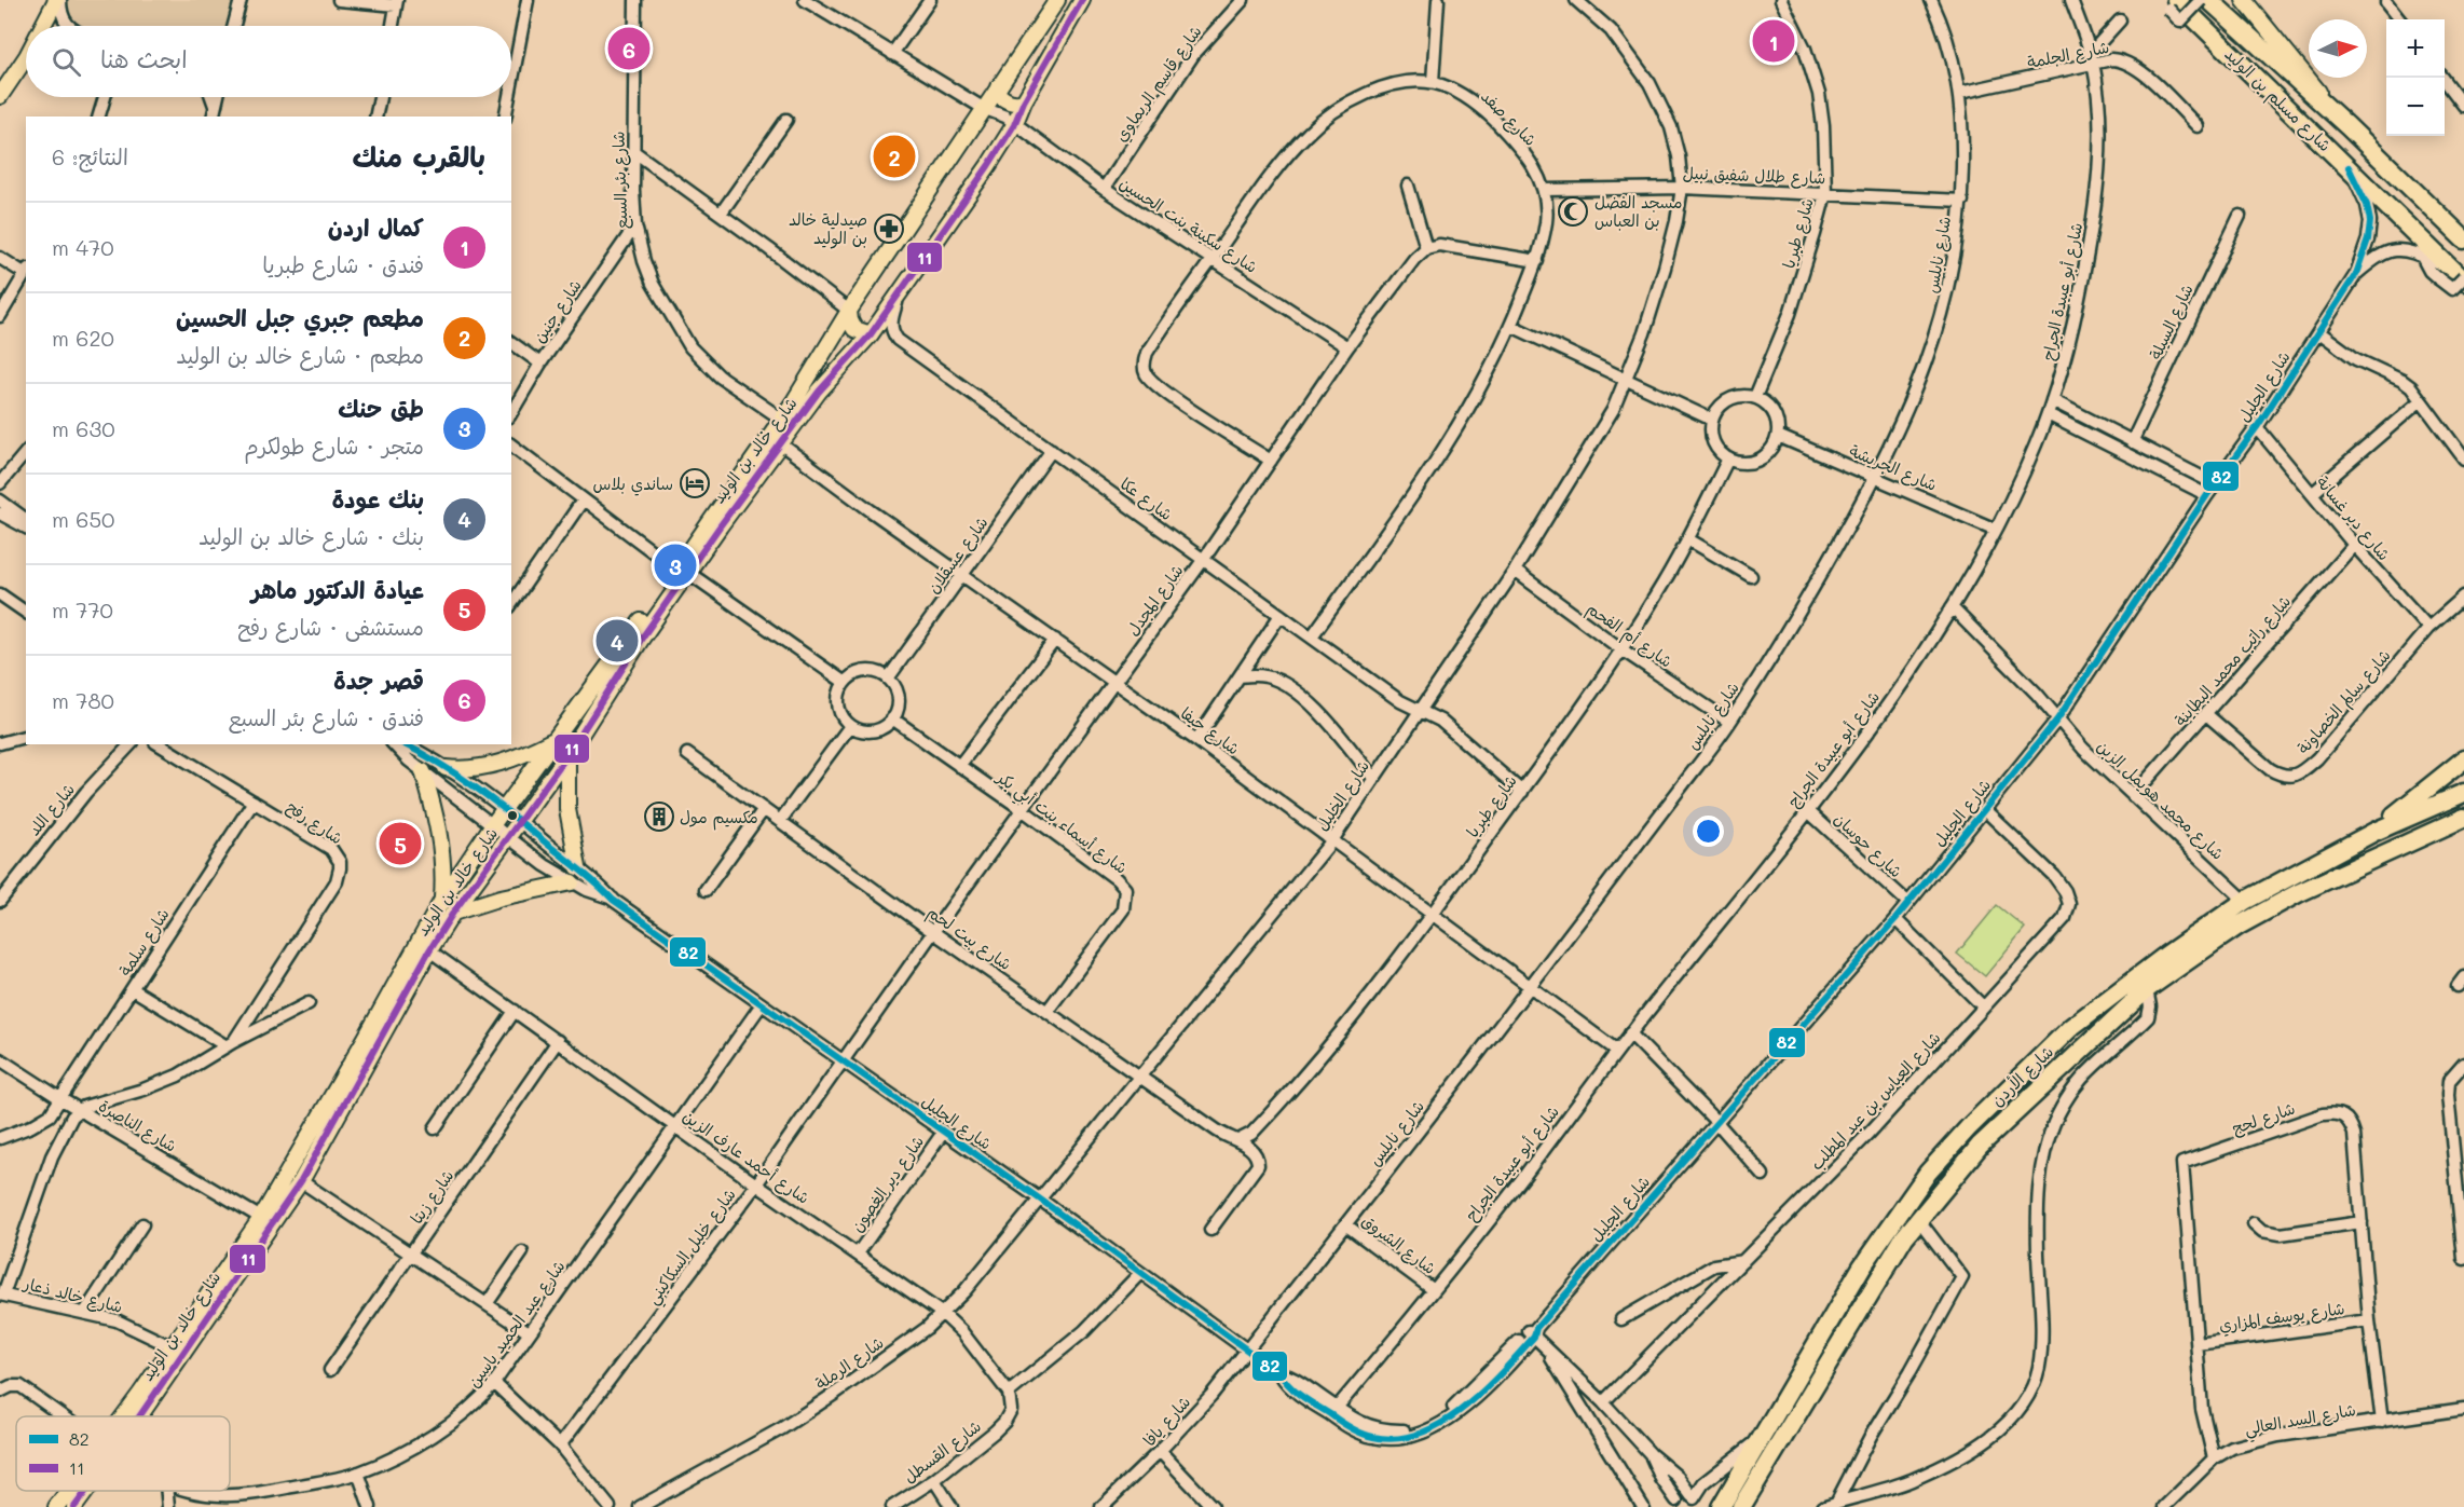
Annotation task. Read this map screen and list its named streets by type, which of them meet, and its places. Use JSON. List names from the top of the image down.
{
  "streets": {
    "highway": ["شارع مسلم بن الوليد", "شارع الأردن"],
    "main road": ["شارع خالد بن الوليد"],
    "street": [
      "شارع الجلمة",
      "شارع قاسم الريماوي",
      "شارع صفد",
      "شارع طلال شفيق نبيل",
      "شارع بئر السبع",
      "شارع سكينة بنت الحسين",
      "شارع طبريا",
      "شارع نابلس",
      "شارع أبو عبيدة الجراح",
      "شارع جنين",
      "شارع السيلة",
      "شارع الجليل",
      "شارع الجريشة",
      "شارع عكا",
      "شارع دير غسانة",
      "شارع عسقلان",
      "شارع المجدل",
      "شارع أم الفحم",
      "شارع راتب محمد البطاينة",
      "شارع سالم الخصاونة",
      "شارع حيفا",
      "شارع الخليل",
      "شارع محمد هويمل الزبن",
      "شارع اللد",
      "شارع رفح",
      "شارع أسماء بنت أبي بكر",
      "شارع حوسان",
      "شارع بيت لحم",
      "شارع سلمة",
      "شارع العباس بن عبد المطلب",
      "شارع لحج",
      "شارع الناصرة",
      "شارع أحمد عارف الزين",
      "شارع دير الغصون",
      "شارع زيتا",
      "شارع الشروق",
      "شارع خليل السكاكيني",
      "شارع خالد ذعار",
      "شارع يوسف المزاري",
      "شارع عبد الحميد ياسين",
      "شارع الرملة",
      "شارع السد العالي",
      "شارع يافا",
      "شارع القسطل"
    ]
  },
  "crossings": [
    ["شارع الجلمة", "شارع نابلس"],
    ["شارع الجلمة", "شارع أبو عبيدة الجراح"],
    ["شارع قاسم الريماوي", "شارع سكينة بنت الحسين"],
    ["شارع مسلم بن الوليد", "شارع الجليل"],
    ["شارع صفد", "شارع طلال شفيق نبيل"],
    ["شارع صفد", "شارع سكينة بنت الحسين"],
    ["شارع صفد", "شارع عكا"],
    ["شارع صفد", "شارع المجدل"],
    ["شارع طلال شفيق نبيل", "شارع طبريا"],
    ["شارع طلال شفيق نبيل", "شارع نابلس"],
    ["شارع بئر السبع", "شارع جنين"],
    ["شارع بئر السبع", "شارع خالد بن الوليد"],
    ["شارع سكينة بنت الحسين", "شارع خالد بن الوليد"],
    ["شارع سكينة بنت الحسين", "شارع المجدل"],
    ["شارع طبريا", "شارع الجريشة"],
    ["شارع طبريا", "شارع عكا"],
    ["شارع طبريا", "شارع أم الفحم"],
    ["شارع طبريا", "شارع حيفا"],
    ["شارع طبريا", "شارع بيت لحم"],
    ["شارع نابلس", "شارع الجليل"],
    ["شارع نابلس", "شارع الجريشة"],
    ["شارع نابلس", "شارع أم الفحم"],
    ["شارع نابلس", "شارع حيفا"],
    ["شارع نابلس", "شارع الشروق"],
    ["شارع نابلس", "شارع يافا"],
    ["شارع أبو عبيدة الجراح", "شارع الجليل"],
    ["شارع أبو عبيدة الجراح", "شارع الجريشة"],
    ["شارع أبو عبيدة الجراح", "شارع حيفا"],
    ["شارع أبو عبيدة الجراح", "شارع محمد هويمل الزبن"],
    ["شارع أبو عبيدة الجراح", "شارع حوسان"],
    ["شارع أبو عبيدة الجراح", "شارع الشروق"],
    ["شارع الجليل", "شارع خالد بن الوليد"],
    ["شارع الجليل", "شارع دير غسانة"],
    ["شارع الجليل", "شارع المجدل"],
    ["شارع الجليل", "شارع الخليل"],
    ["شارع الجليل", "شارع محمد هويمل الزبن"],
    ["شارع الجليل", "شارع حوسان"],
    ["شارع الجليل", "شارع العباس بن عبد المطلب"],
    ["شارع الجليل", "شارع دير الغصون"],
    ["شارع الجليل", "شارع خليل السكاكيني"],
    ["شارع الجليل", "شارع عبد الحميد ياسين"],
    ["شارع الجليل", "شارع الرملة"],
    ["شارع الجليل", "شارع يافا"],
    ["شارع خالد بن الوليد", "شارع عكا"],
    ["شارع خالد بن الوليد", "شارع حيفا"],
    ["شارع خالد بن الوليد", "شارع الناصرة"],
    ["شارع خالد بن الوليد", "شارع أحمد عارف الزين"],
    ["شارع خالد بن الوليد", "شارع خالد ذعار"],
    ["شارع عكا", "شارع عسقلان"],
    ["شارع عكا", "شارع المجدل"],
    ["شارع عكا", "شارع الخليل"],
    ["شارع دير غسانة", "شارع راتب محمد البطاينة"],
    ["شارع دير غسانة", "شارع سالم الخصاونة"],
    ["شارع عسقلان", "شارع حيفا"],
    ["شارع عسقلان", "شارع أسماء بنت أبي بكر"],
    ["شارع المجدل", "شارع حيفا"],
    ["شارع المجدل", "شارع أسماء بنت أبي بكر"],
    ["شارع المجدل", "شارع بيت لحم"],
    ["شارع المجدل", "شارع خليل السكاكيني"],
    ["شارع أم الفحم", "شارع الخليل"],
    ["شارع راتب محمد البطاينة", "شارع سالم الخصاونة"],
    ["شارع راتب محمد البطاينة", "شارع محمد هويمل الزبن"],
    ["شارع حيفا", "شارع الخليل"],
    ["شارع الخليل", "شارع بيت لحم"],
    ["شارع الخليل", "شارع الرملة"],
    ["شارع محمد هويمل الزبن", "شارع الأردن"],
    ["شارع رفح", "شارع سلمة"],
    ["شارع أسماء بنت أبي بكر", "شارع بيت لحم"],
    ["شارع سلمة", "شارع الناصرة"],
    ["شارع لحج", "شارع يوسف المزاري"],
    ["شارع لحج", "شارع السد العالي"],
    ["شارع أحمد عارف الزين", "شارع دير الغصون"],
    ["شارع أحمد عارف الزين", "شارع زيتا"],
    ["شارع أحمد عارف الزين", "شارع خليل السكاكيني"],
    ["شارع أحمد عارف الزين", "شارع عبد الحميد ياسين"],
    ["شارع أحمد عارف الزين", "شارع الرملة"],
    ["شارع أحمد عارف الزين", "شارع القسطل"]
  ],
  "places": {
    "mosque": ["مسجد الفضل بن العباس"],
    "pharmacy": ["صيدلية خالد بن الوليد"],
    "hotel": ["ساندي بلاس"],
    "building": ["مكسيم مول"]
  },
  "lines": ["transit line 11", "transit line 82"],
  "legend": ["82", "11"],
  "north": "right",
  "page": {
    "pins": [
      "1",
      "6",
      "2",
      "3",
      "4",
      "5"
    ],
    "map_buttons": ["+", "−"],
    "search": "ابحث هنا",
    "heading": ["بالقرب منك", "النتائج: 6"],
    "list": [
      {
        "mark": "1",
        "name": "كمال اردن",
        "note": "فندق · شارع طبريا",
        "value": "470 m"
      },
      {
        "mark": "2",
        "name": "مطعم جبري جبل الحسين",
        "note": "مطعم · شارع خالد بن الوليد",
        "value": "620 m"
      },
      {
        "mark": "3",
        "name": "طق حنك",
        "note": "متجر · شارع طولكرم",
        "value": "630 m"
      },
      {
        "mark": "4",
        "name": "بنك عودة",
        "note": "بنك · شارع خالد بن الوليد",
        "value": "650 m"
      },
      {
        "mark": "5",
        "name": "عيادة الدكتور ماهر",
        "note": "مستشفى · شارع رفح",
        "value": "770 m"
      },
      {
        "mark": "6",
        "name": "قصر جدة",
        "note": "فندق · شارع بئر السبع",
        "value": "780 m"
      }
    ]
  }
}
